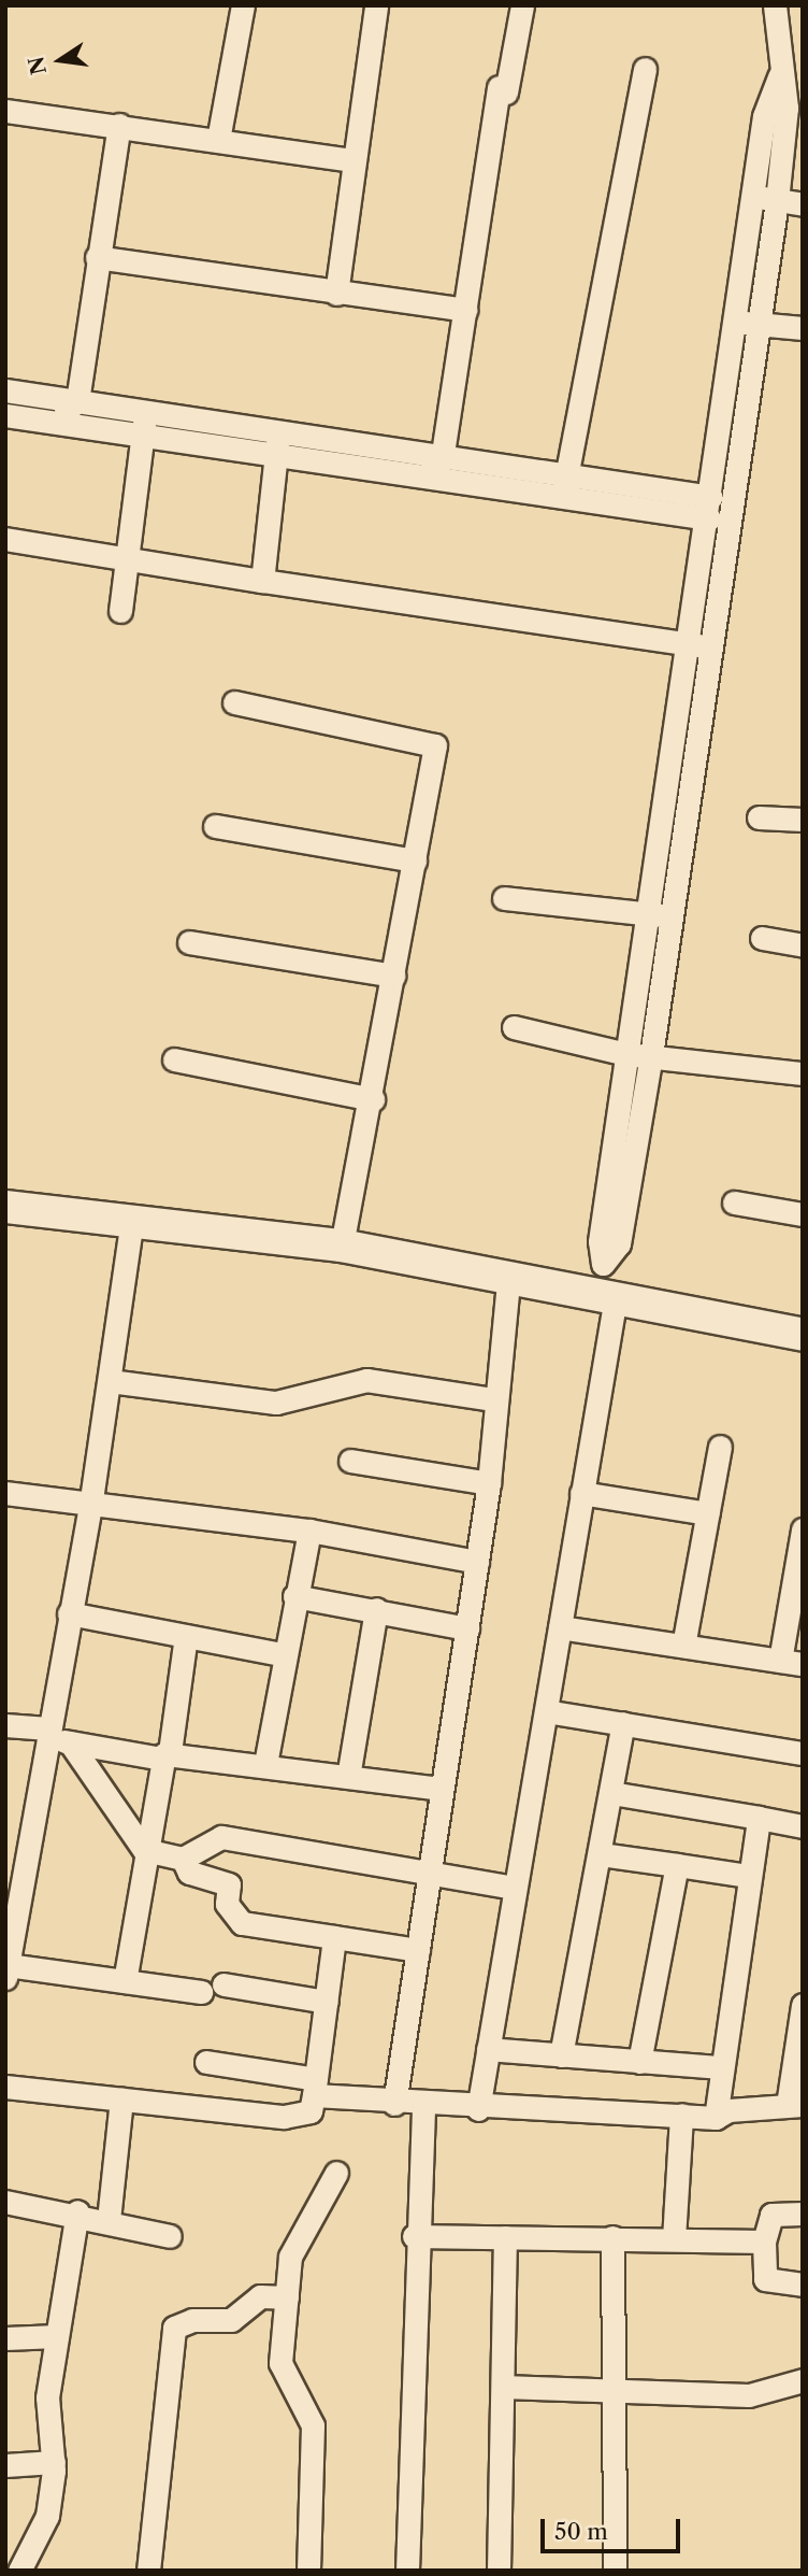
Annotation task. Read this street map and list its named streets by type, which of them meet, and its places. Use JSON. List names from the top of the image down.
{
  "scale_bar": "50 m",
  "north": "left"
}
